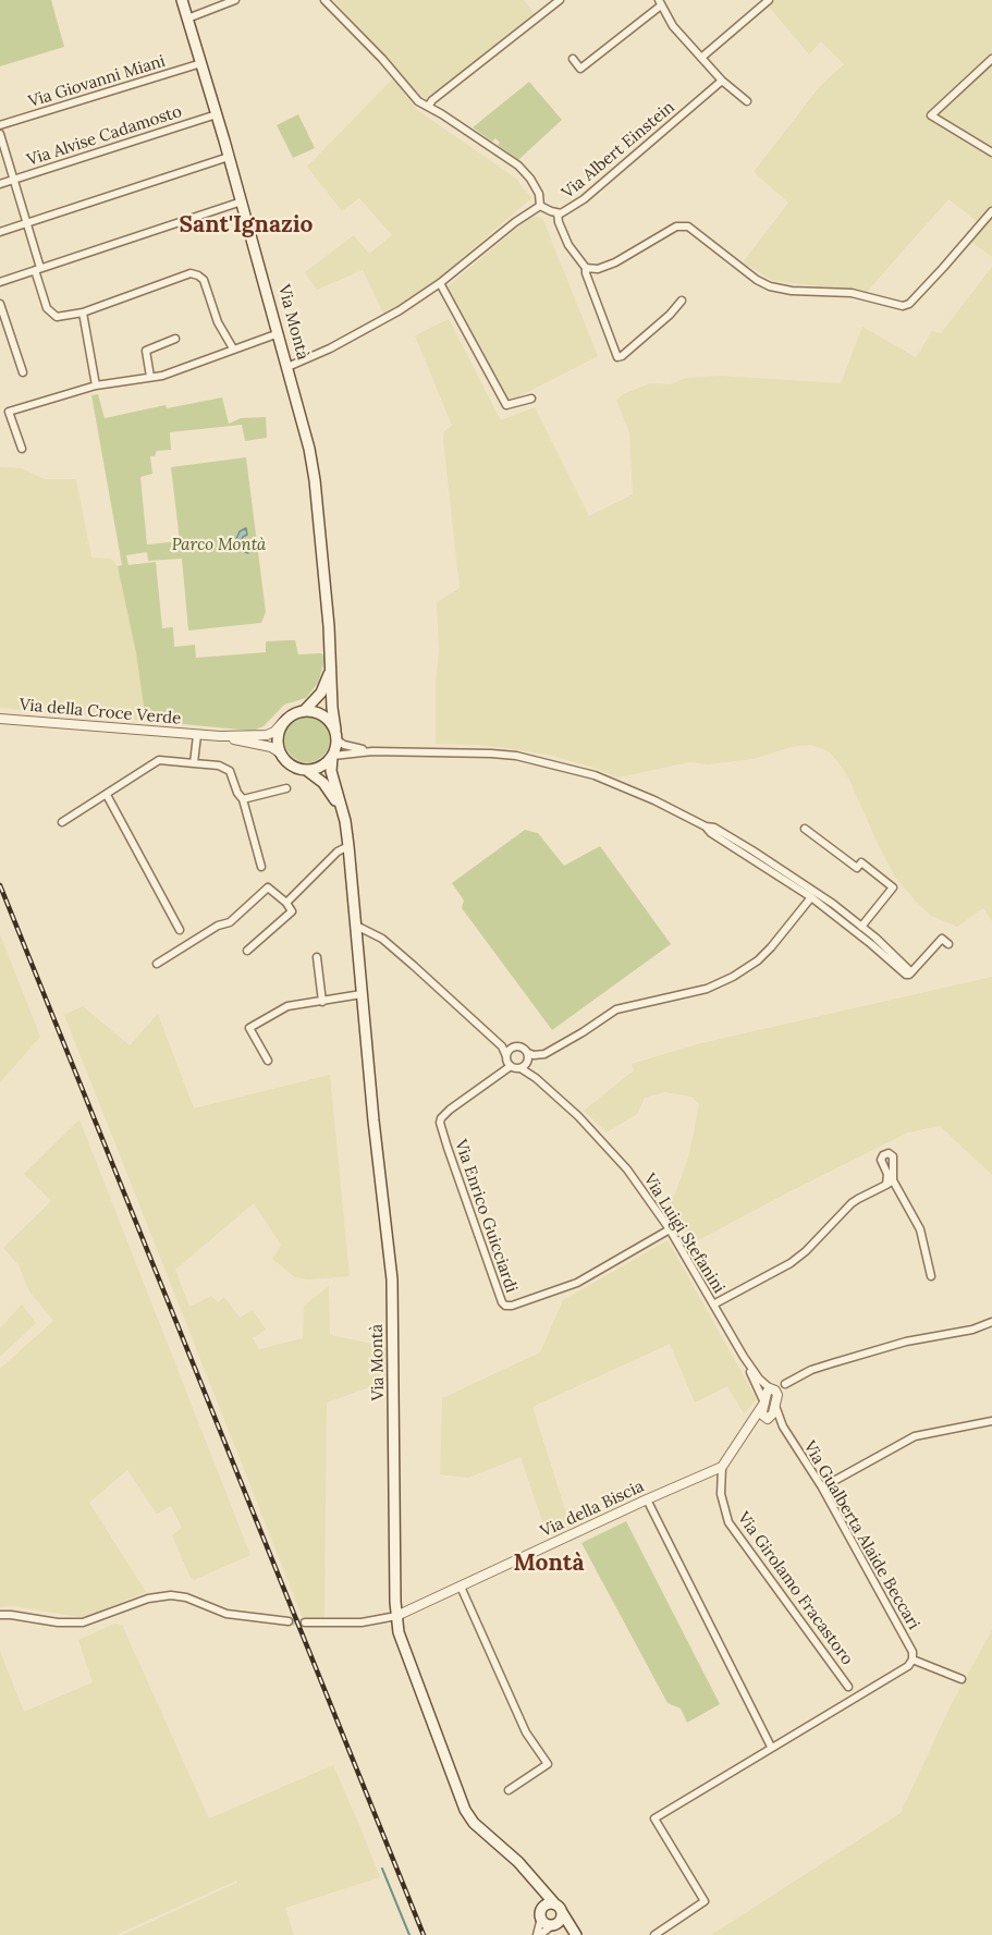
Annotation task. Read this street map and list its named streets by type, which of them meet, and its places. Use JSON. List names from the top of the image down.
{
  "streets": {
    "main road": ["Via Montà"],
    "street": [
      "Via Giovanni Miani",
      "Via Alvise Cadamosto",
      "Via Albert Einstein",
      "Via della Croce Verde",
      "Via Enrico Guicciardi",
      "Via Luigi Stefanini",
      "Via della Biscia",
      "Via Gualberta Alaide Beccari",
      "Via Girolamo Fracastoro"
    ]
  },
  "crossings": [
    ["Via Giovanni Miani", "Via Montà"],
    ["Via Alvise Cadamosto", "Via Montà"],
    ["Via Montà", "Via della Croce Verde"],
    ["Via Montà", "Via della Biscia"],
    ["Via Enrico Guicciardi", "Via Luigi Stefanini"],
    ["Via della Biscia", "Via Girolamo Fracastoro"]
  ],
  "districts": ["Sant'Ignazio", "Montà"],
  "parks": ["Parco Montà"]
}
